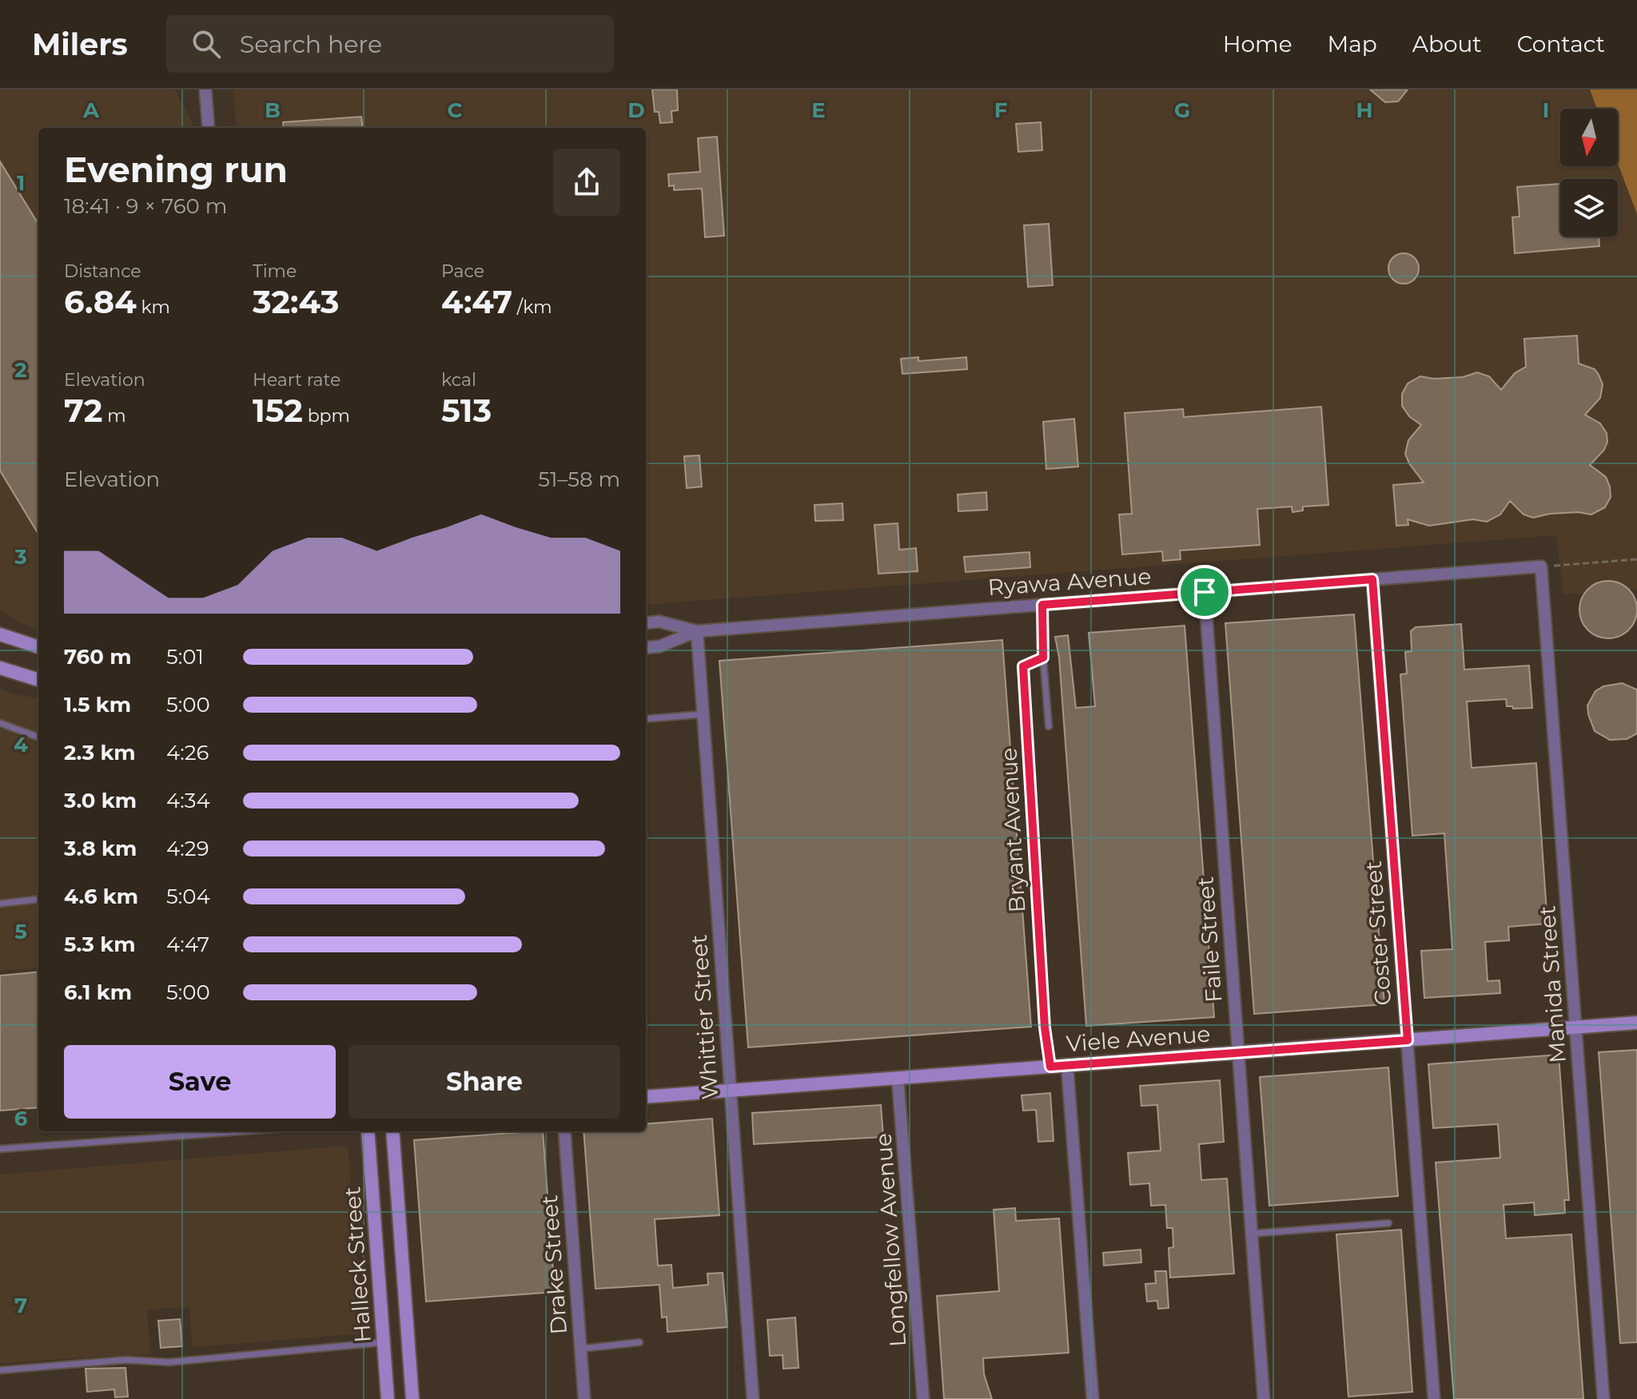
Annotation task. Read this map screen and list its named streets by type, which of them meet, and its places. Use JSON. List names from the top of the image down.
{
  "streets": {
    "street": [
      "Ryawa Avenue",
      "Coster Street",
      "Faile Street",
      "Manida Street",
      "Whittier Street",
      "Viele Avenue",
      "Longfellow Avenue",
      "Halleck Street",
      "Drake Street"
    ],
    "lane": ["Bryant Avenue"]
  },
  "crossings": [
    ["Ryawa Avenue", "Coster Street"],
    ["Ryawa Avenue", "Faile Street"],
    ["Ryawa Avenue", "Manida Street"],
    ["Ryawa Avenue", "Whittier Street"],
    ["Bryant Avenue", "Viele Avenue"],
    ["Coster Street", "Viele Avenue"],
    ["Faile Street", "Viele Avenue"],
    ["Manida Street", "Viele Avenue"],
    ["Whittier Street", "Viele Avenue"],
    ["Viele Avenue", "Longfellow Avenue"]
  ],
  "north": "bottom",
  "page": {
    "header": "Milers",
    "search": "Search here",
    "nav": [
      "Home",
      "Map",
      "About",
      "Contact"
    ],
    "heading": ["Evening run", "18:41 · 9 × 760 m"],
    "stats": [
      ["Distance", "6.84 km"],
      ["Time", "32:43"],
      ["Pace", "4:47 /km"],
      ["Elevation", "72 m"],
      ["Heart rate", "152 bpm"],
      ["kcal", "513"]
    ],
    "chart": ["Elevation", "51–58 m"],
    "list": [
      {
        "name": "760 m",
        "note": "5:01"
      },
      {
        "name": "1.5 km",
        "note": "5:00"
      },
      {
        "name": "2.3 km",
        "note": "4:26"
      },
      {
        "name": "3.0 km",
        "note": "4:34"
      },
      {
        "name": "3.8 km",
        "note": "4:29"
      },
      {
        "name": "4.6 km",
        "note": "5:04"
      },
      {
        "name": "5.3 km",
        "note": "4:47"
      },
      {
        "name": "6.1 km",
        "note": "5:00"
      }
    ],
    "buttons": ["Save", "Share"]
  },
  "grid": {
    "columns": [
      "A",
      "B",
      "C",
      "D",
      "E",
      "F",
      "G",
      "H",
      "I"
    ],
    "rows": [
      "1",
      "2",
      "3",
      "4",
      "5",
      "6",
      "7"
    ]
  }
}
